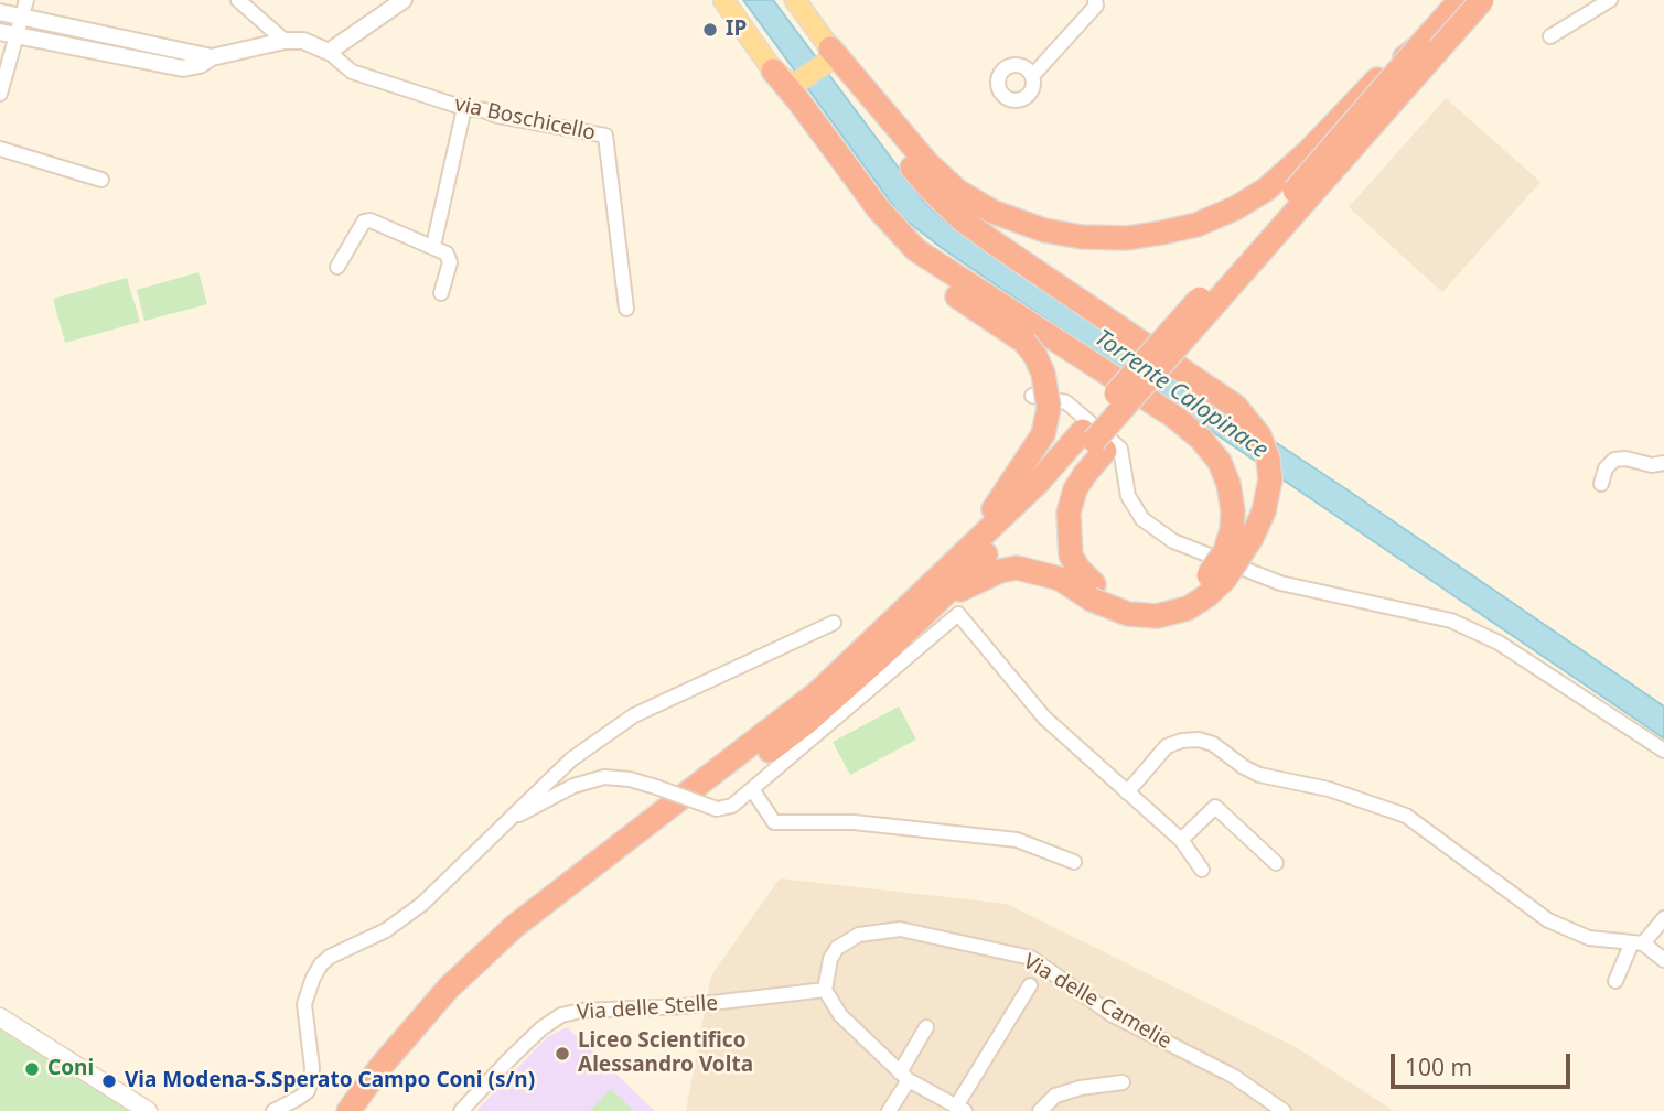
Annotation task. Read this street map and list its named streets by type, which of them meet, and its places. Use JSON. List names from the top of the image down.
{
  "streets": {
    "street": ["via Boschicello", "Via delle Camelie", "Via delle Stelle"]
  },
  "crossings": [
    ["Via delle Camelie", "Via delle Stelle"]
  ],
  "water": ["Torrente Calopinace"],
  "places": [
    "IP",
    "Liceo Scientifico Alessandro Volta",
    "Coni",
    "Via Modena-S.Sperato Campo Coni (s/n)"
  ],
  "scale_bar": "100 m"
}
